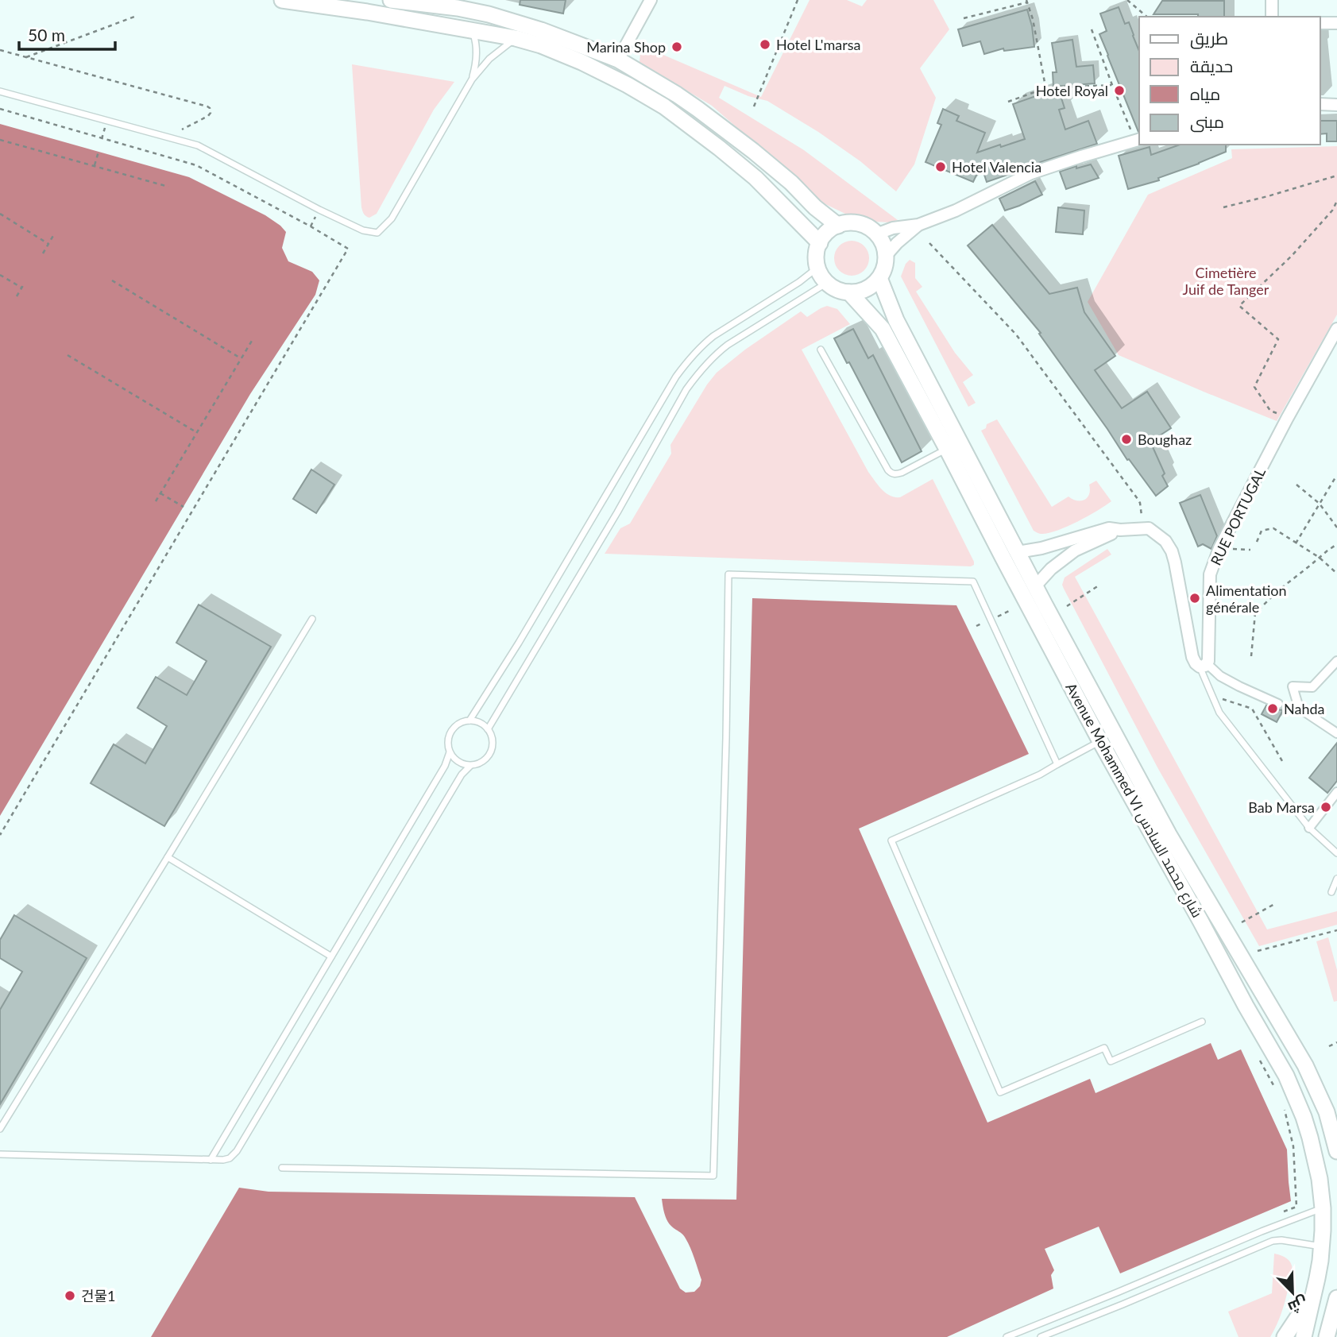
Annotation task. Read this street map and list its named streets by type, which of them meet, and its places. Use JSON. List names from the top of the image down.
{
  "streets": {
    "main road": ["Avenue Mohammed VI شارع محمد السادس"],
    "street": ["RUE PORTUGAL"]
  },
  "parks": ["Cimetière Juif de Tanger"],
  "places": [
    "Hotel L'marsa",
    "Marina Shop",
    "Hotel Royal",
    "Hotel Valencia",
    "Boughaz",
    "Alimentation générale",
    "Nahda",
    "Bab Marsa",
    "건물1"
  ],
  "legend": [
    "طريق",
    "حديقة",
    "مياه",
    "مبنى"
  ],
  "scale_bar": "50 m",
  "north": "bottom right"
}
